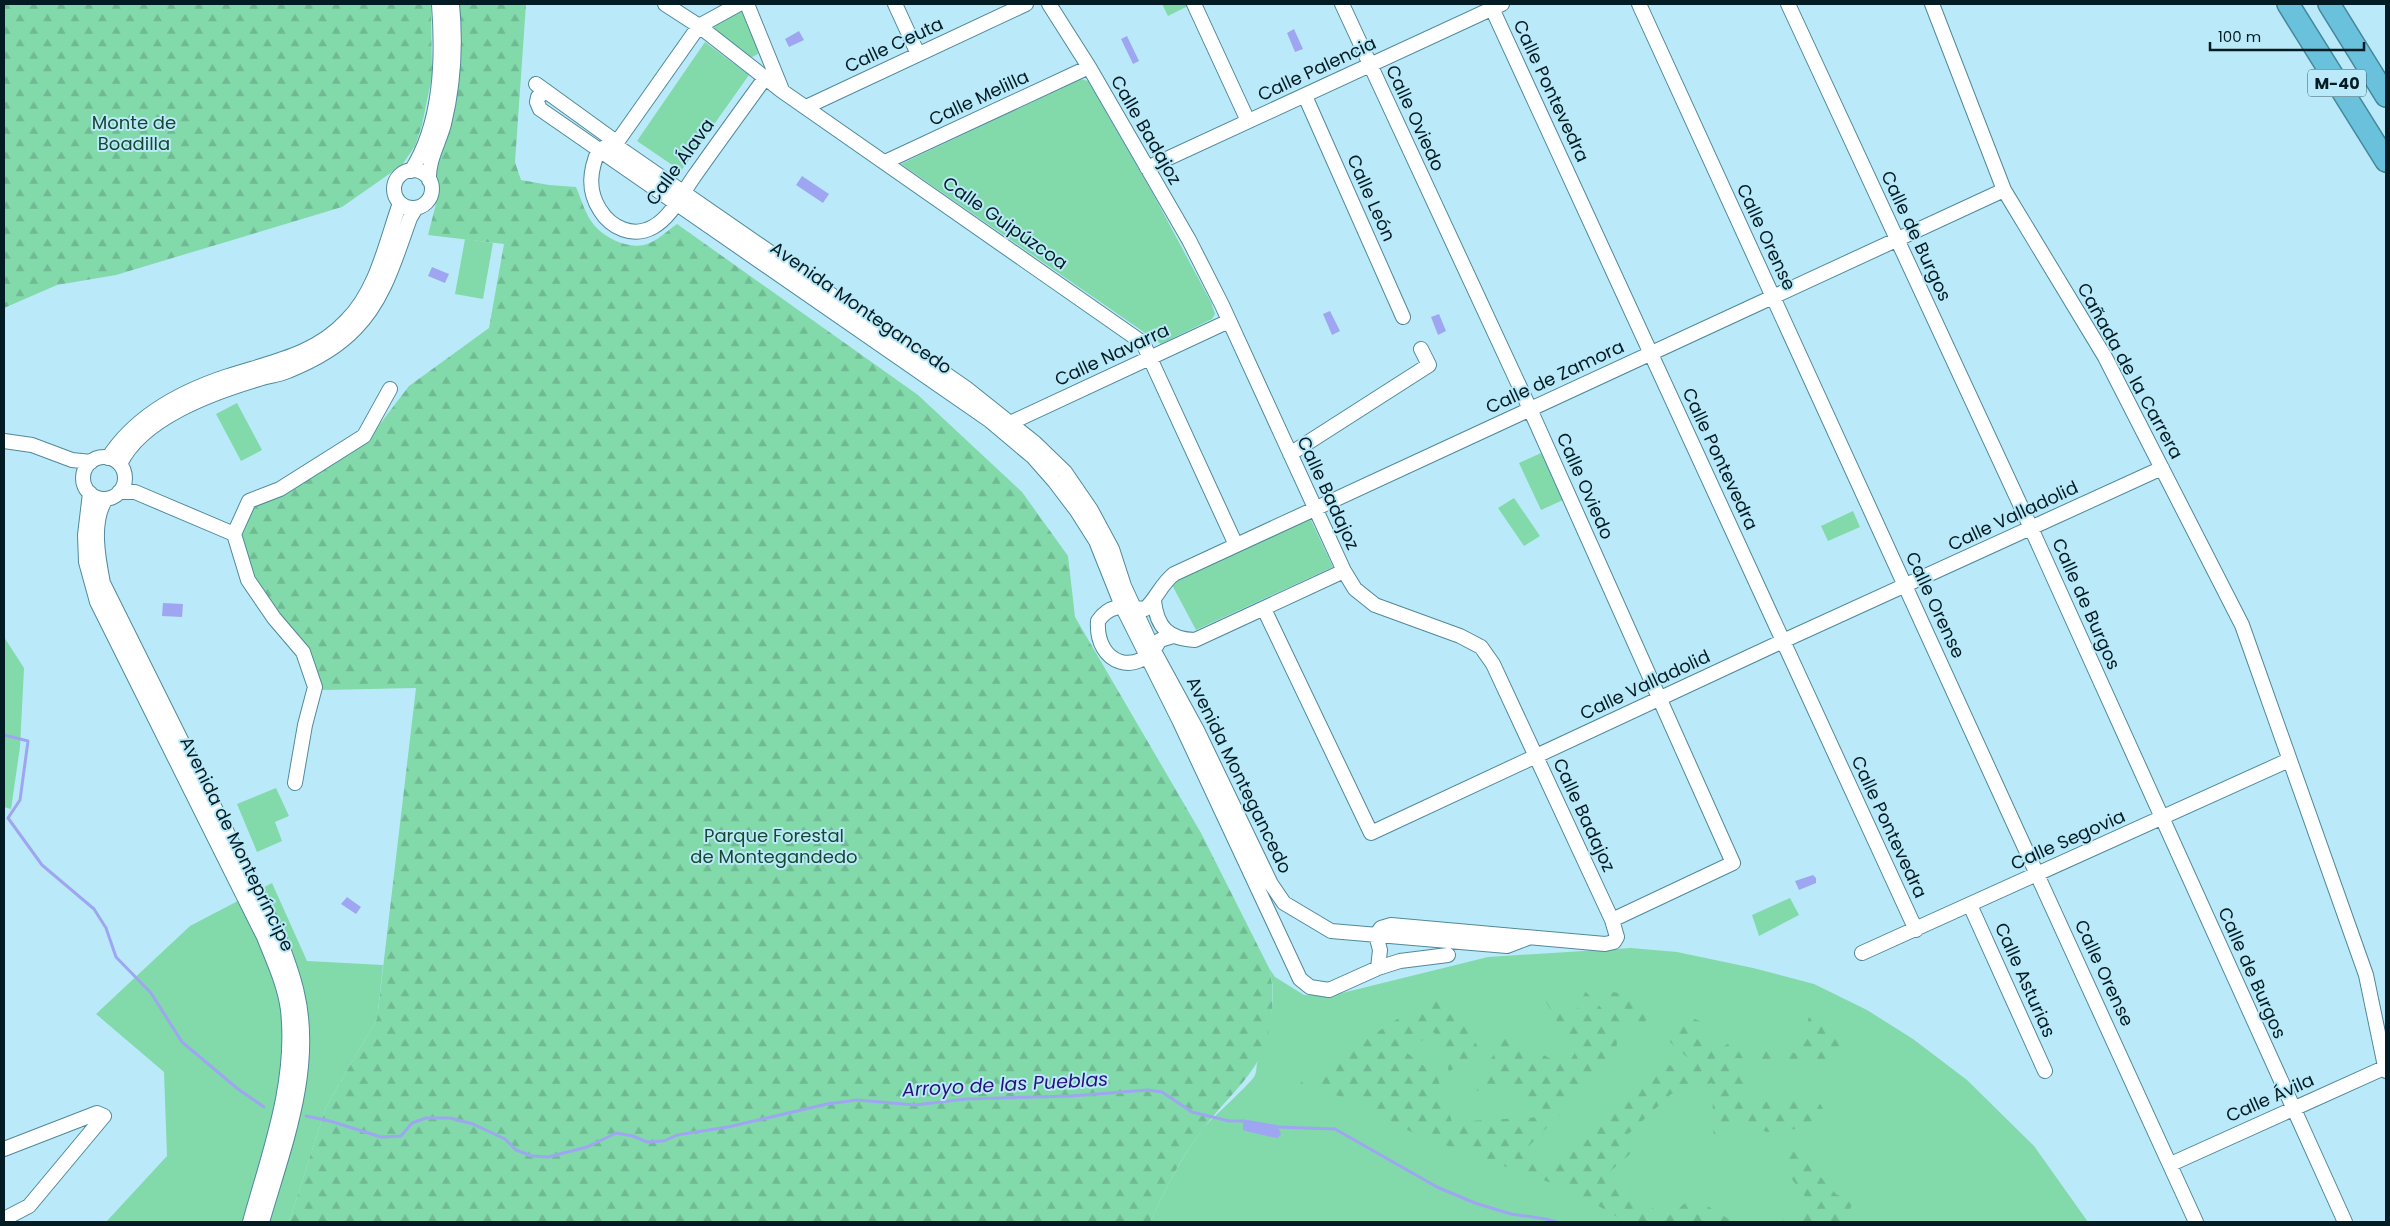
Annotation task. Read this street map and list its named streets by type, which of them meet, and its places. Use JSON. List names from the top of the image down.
{
  "streets": {
    "highway": ["M-40"],
    "street": [
      "Calle Ceuta",
      "Calle Palencia",
      "Calle Pontevedra",
      "Calle Melilla",
      "Calle Oviedo",
      "Calle Badajoz",
      "Calle Álava",
      "Calle León",
      "Calle Guipúzcoa",
      "Calle de Burgos",
      "Calle Orense",
      "Avenida Montegancedo",
      "Calle Navarra",
      "Cañada de la Carrera",
      "Calle de Zamora",
      "Calle Valladolid",
      "Calle Segovia",
      "Avenida de Montepríncipe",
      "Calle Asturias",
      "Calle Ávila"
    ]
  },
  "crossings": [
    ["Calle Ceuta", "Calle Guipúzcoa"],
    ["Calle Palencia", "Calle Pontevedra"],
    ["Calle Palencia", "Calle Oviedo"],
    ["Calle Palencia", "Calle Badajoz"],
    ["Calle Palencia", "Calle León"],
    ["Calle Pontevedra", "Calle de Zamora"],
    ["Calle Pontevedra", "Calle Valladolid"],
    ["Calle Pontevedra", "Calle Segovia"],
    ["Calle Melilla", "Calle Badajoz"],
    ["Calle Melilla", "Calle Guipúzcoa"],
    ["Calle Oviedo", "Calle Badajoz"],
    ["Calle Oviedo", "Calle de Zamora"],
    ["Calle Oviedo", "Calle Valladolid"],
    ["Calle Badajoz", "Avenida Montegancedo"],
    ["Calle Badajoz", "Calle Navarra"],
    ["Calle Badajoz", "Calle de Zamora"],
    ["Calle Badajoz", "Calle Valladolid"],
    ["Calle Álava", "Calle Guipúzcoa"],
    ["Calle Álava", "Avenida Montegancedo"],
    ["Calle Guipúzcoa", "Calle Navarra"],
    ["Calle Guipúzcoa", "Calle de Zamora"],
    ["Calle de Burgos", "Calle de Zamora"],
    ["Calle de Burgos", "Calle Valladolid"],
    ["Calle de Burgos", "Calle Segovia"],
    ["Calle de Burgos", "Calle Ávila"],
    ["Calle Orense", "Calle de Zamora"],
    ["Calle Orense", "Calle Valladolid"],
    ["Calle Orense", "Calle Segovia"],
    ["Calle Orense", "Calle Ávila"],
    ["Avenida Montegancedo", "Calle Navarra"],
    ["Cañada de la Carrera", "Calle de Zamora"],
    ["Cañada de la Carrera", "Calle Valladolid"],
    ["Cañada de la Carrera", "Calle Segovia"],
    ["Cañada de la Carrera", "Calle Ávila"],
    ["Calle Segovia", "Calle Asturias"]
  ],
  "water": ["Arroyo de las Pueblas"],
  "parks": ["Monte de Boadilla", "Parque Forestal de Montegandedo"],
  "scale_bar": "100 m"
}
